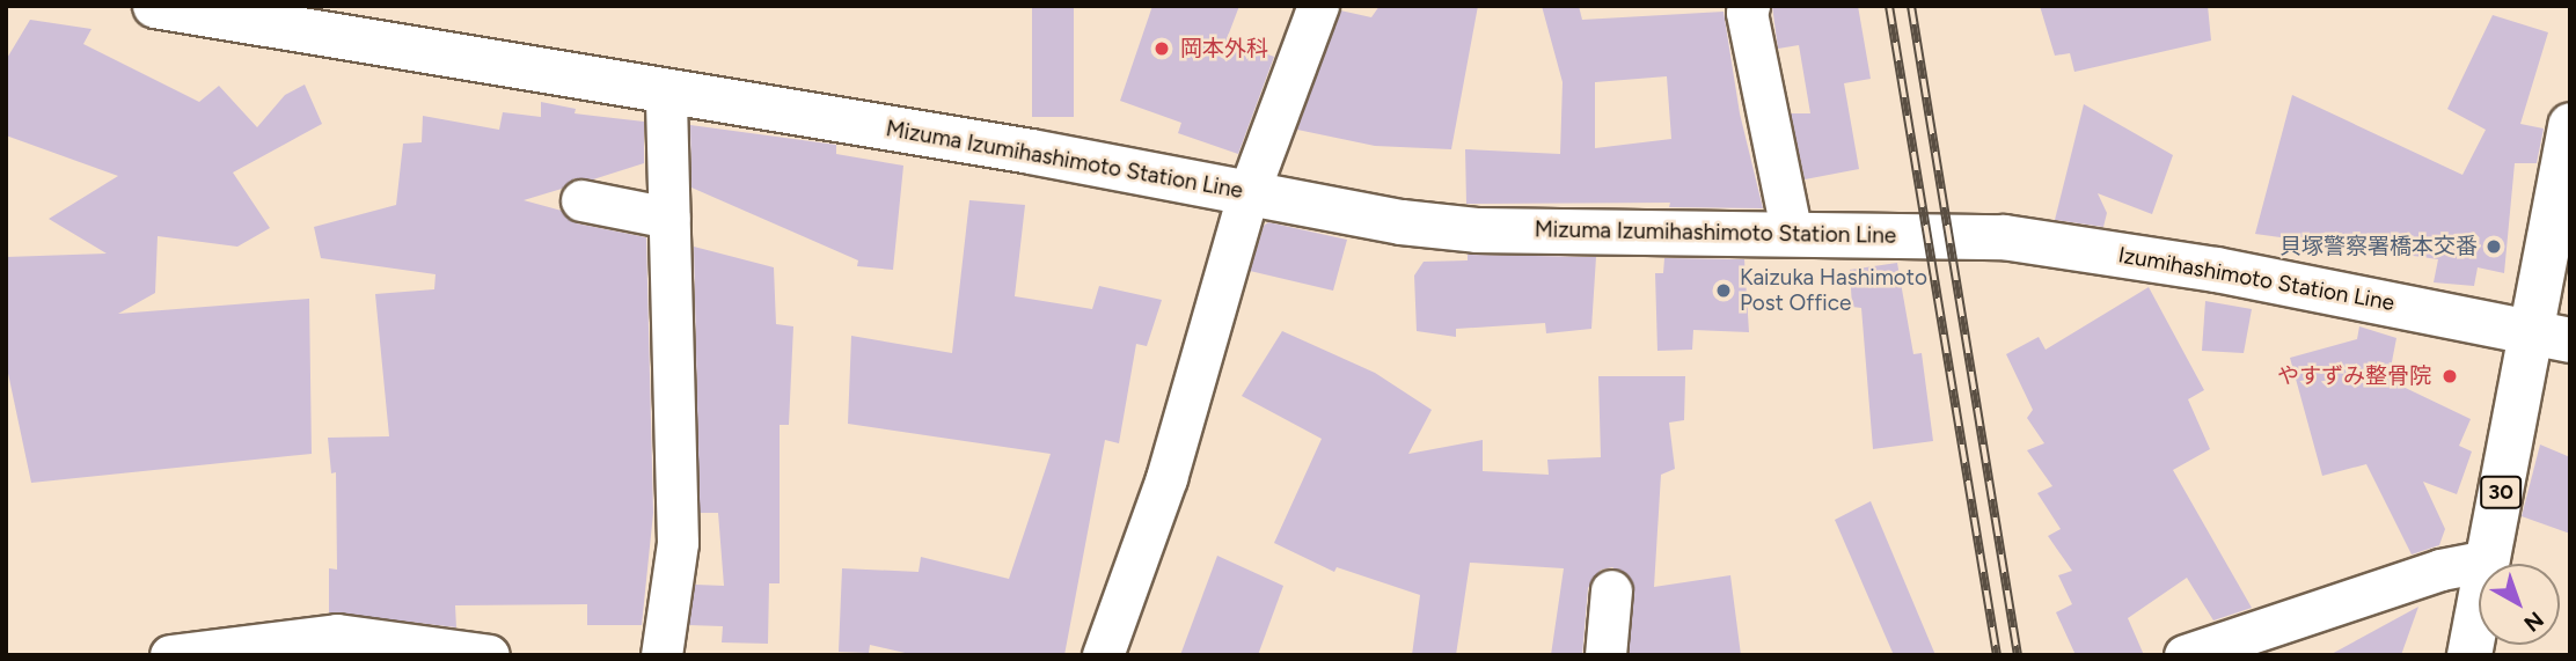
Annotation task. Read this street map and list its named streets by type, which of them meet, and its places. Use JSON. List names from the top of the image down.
{
  "streets": {
    "main road": ["Mizuma Izumihashimoto Station Line", "Izumihashimoto Station Line", "30"]
  },
  "crossings": [
    ["Mizuma Izumihashimoto Station Line", "Izumihashimoto Station Line"],
    ["Izumihashimoto Station Line", "30"]
  ],
  "places": [
    "岡本外科",
    "貝塚警察署橋本交番",
    "Kaizuka Hashimoto Post Office",
    "やすずみ整骨院"
  ],
  "north": "bottom right"
}
